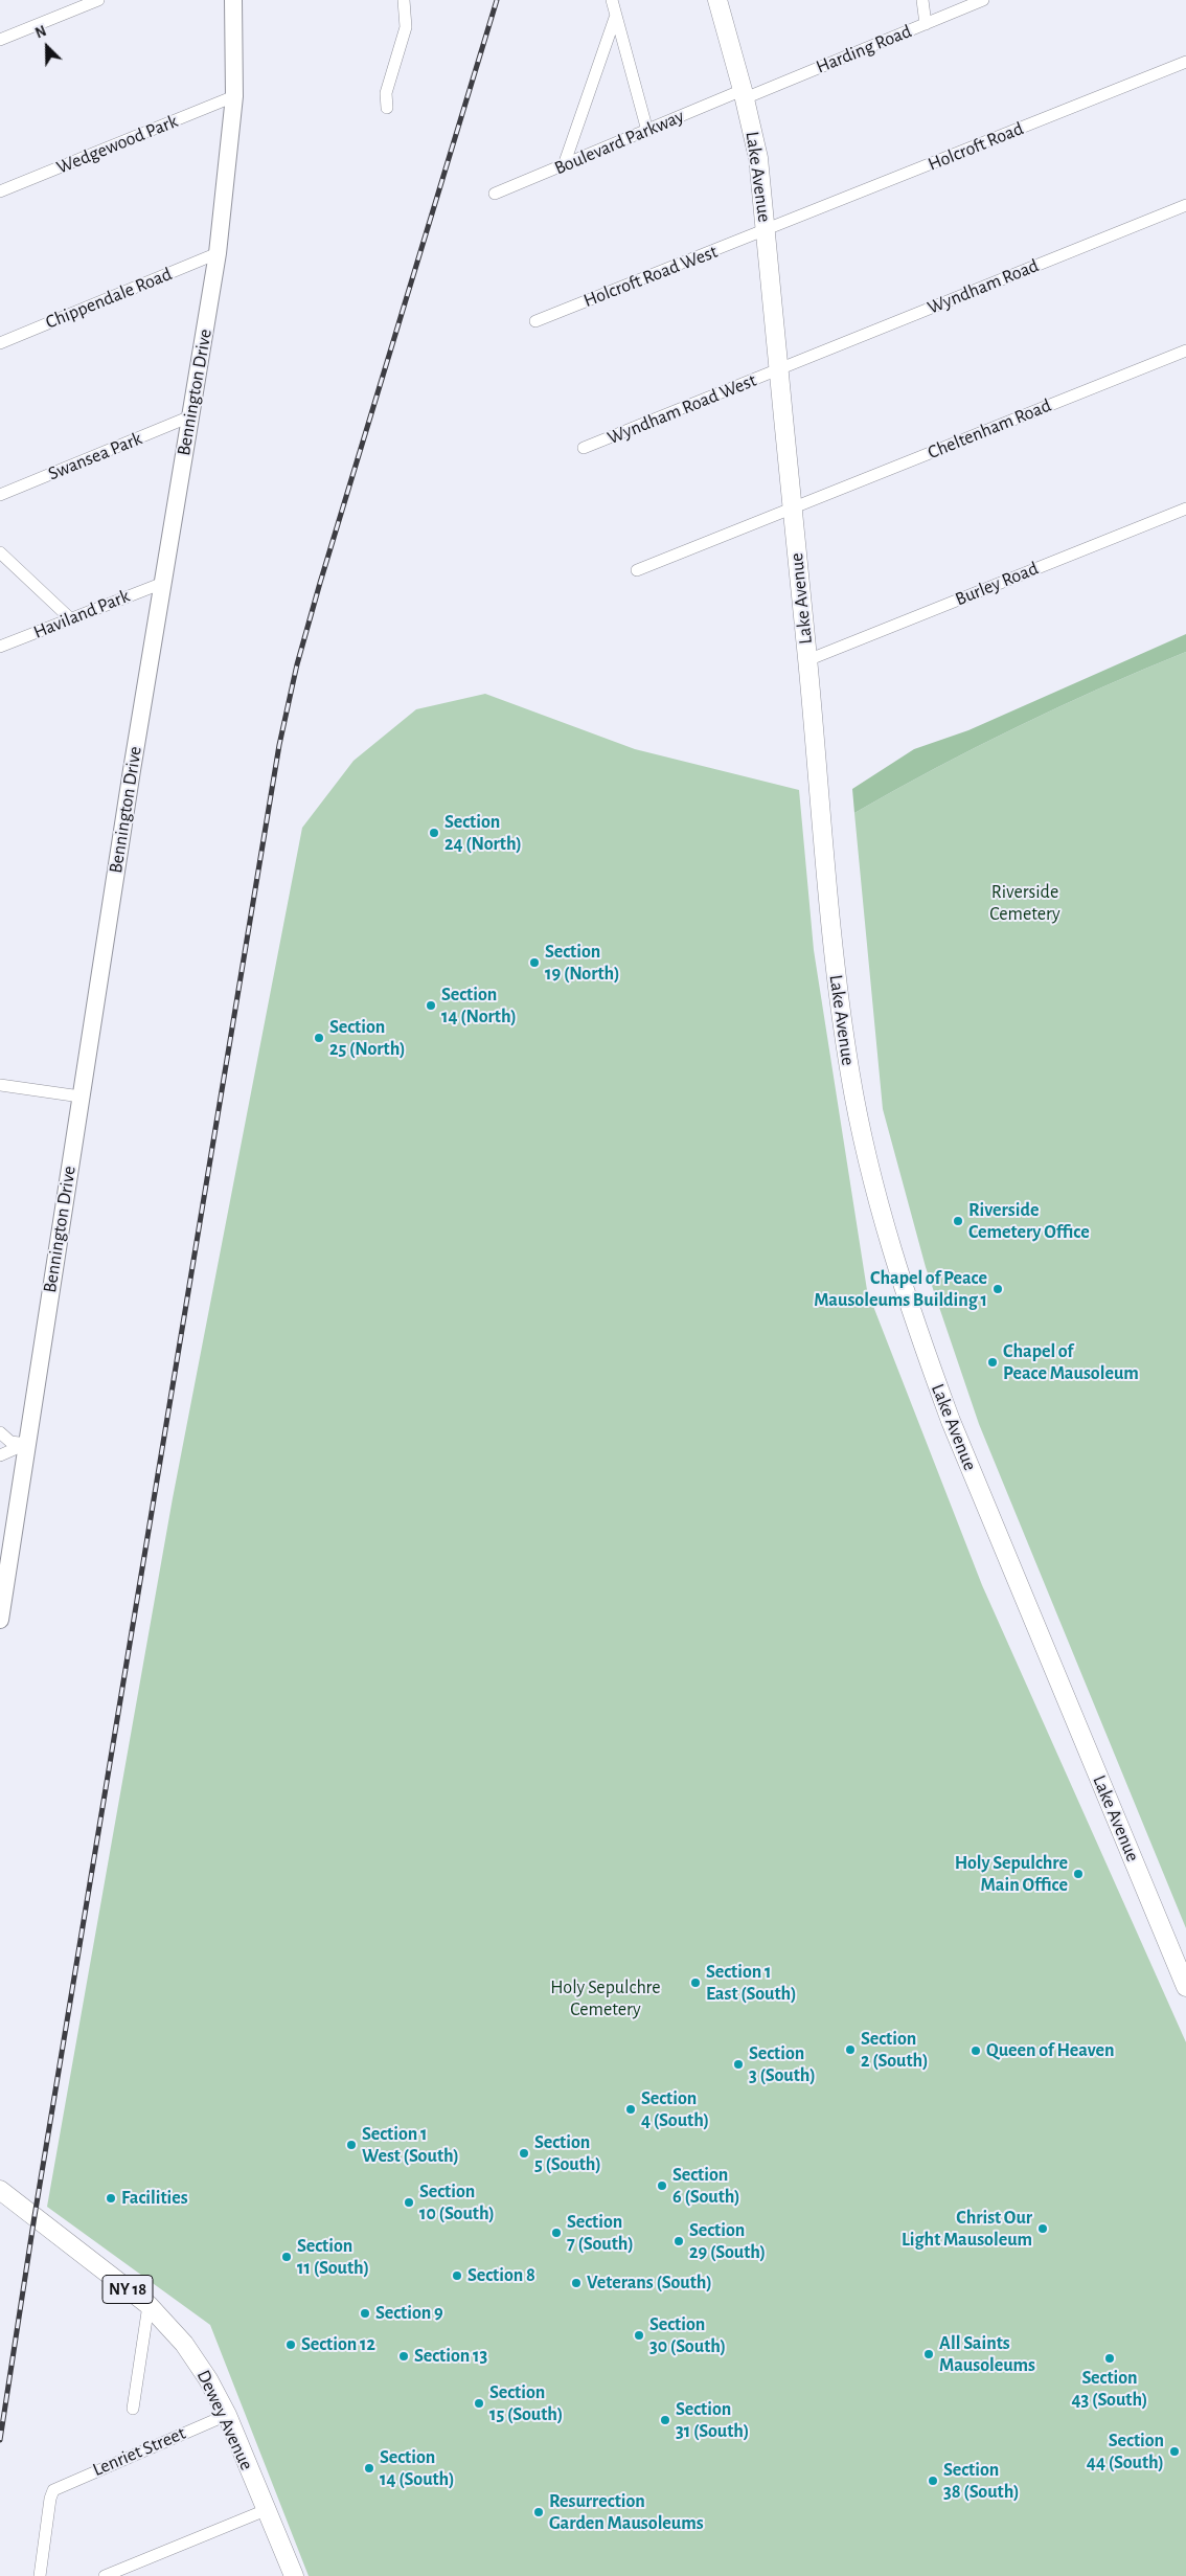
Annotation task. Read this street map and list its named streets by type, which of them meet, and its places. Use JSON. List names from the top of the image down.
{
  "streets": {
    "main road": ["Lake Avenue", "NY 18", "Dewey Avenue"],
    "street": [
      "Harding Road",
      "Boulevard Parkway",
      "Wedgewood Park",
      "Holcroft Road",
      "Holcroft Road West",
      "Wyndham Road",
      "Chippendale Road",
      "Bennington Drive",
      "Wyndham Road West",
      "Cheltenham Road",
      "Swansea Park",
      "Burley Road",
      "Haviland Park",
      "Lenriet Street"
    ]
  },
  "crossings": [
    ["Harding Road", "Boulevard Parkway"],
    ["Harding Road", "Lake Avenue"],
    ["Boulevard Parkway", "Lake Avenue"],
    ["Wedgewood Park", "Bennington Drive"],
    ["Holcroft Road", "Lake Avenue"],
    ["Holcroft Road", "Holcroft Road West"],
    ["Lake Avenue", "Holcroft Road West"],
    ["Lake Avenue", "Wyndham Road"],
    ["Lake Avenue", "Wyndham Road West"],
    ["Lake Avenue", "Cheltenham Road"],
    ["Lake Avenue", "Burley Road"],
    ["Wyndham Road", "Wyndham Road West"],
    ["Chippendale Road", "Bennington Drive"],
    ["Bennington Drive", "Swansea Park"],
    ["Bennington Drive", "Haviland Park"],
    ["Dewey Avenue", "Lenriet Street"]
  ],
  "parks": ["Riverside Cemetery", "Holy Sepulchre Cemetery"],
  "places": [
    "Section 24 (North)",
    "Section 19 (North)",
    "Section 14 (North)",
    "Section 25 (North)",
    "Riverside Cemetery Office",
    "Chapel of Peace Mausoleums Building 1",
    "Chapel of Peace Mausoleum",
    "Holy Sepulchre Main Office",
    "Section 1 East (South)",
    "Section 2 (South)",
    "Queen of Heaven",
    "Section 3 (South)",
    "Section 4 (South)",
    "Section 1 West (South)",
    "Section 5 (South)",
    "Section 6 (South)",
    "Facilities",
    "Section 10 (South)",
    "Christ Our Light Mausoleum",
    "Section 7 (South)",
    "Section 29 (South)",
    "Section 11 (South)",
    "Section 8",
    "Veterans (South)",
    "Section 9",
    "Section 30 (South)",
    "Section 12",
    "All Saints Mausoleums",
    "Section 13",
    "Section 43 (South)",
    "Section 15 (South)",
    "Section 31 (South)",
    "Section 44 (South)",
    "Section 14 (South)",
    "Section 38 (South)",
    "Resurrection Garden Mausoleums"
  ],
  "north": "top left"
}
